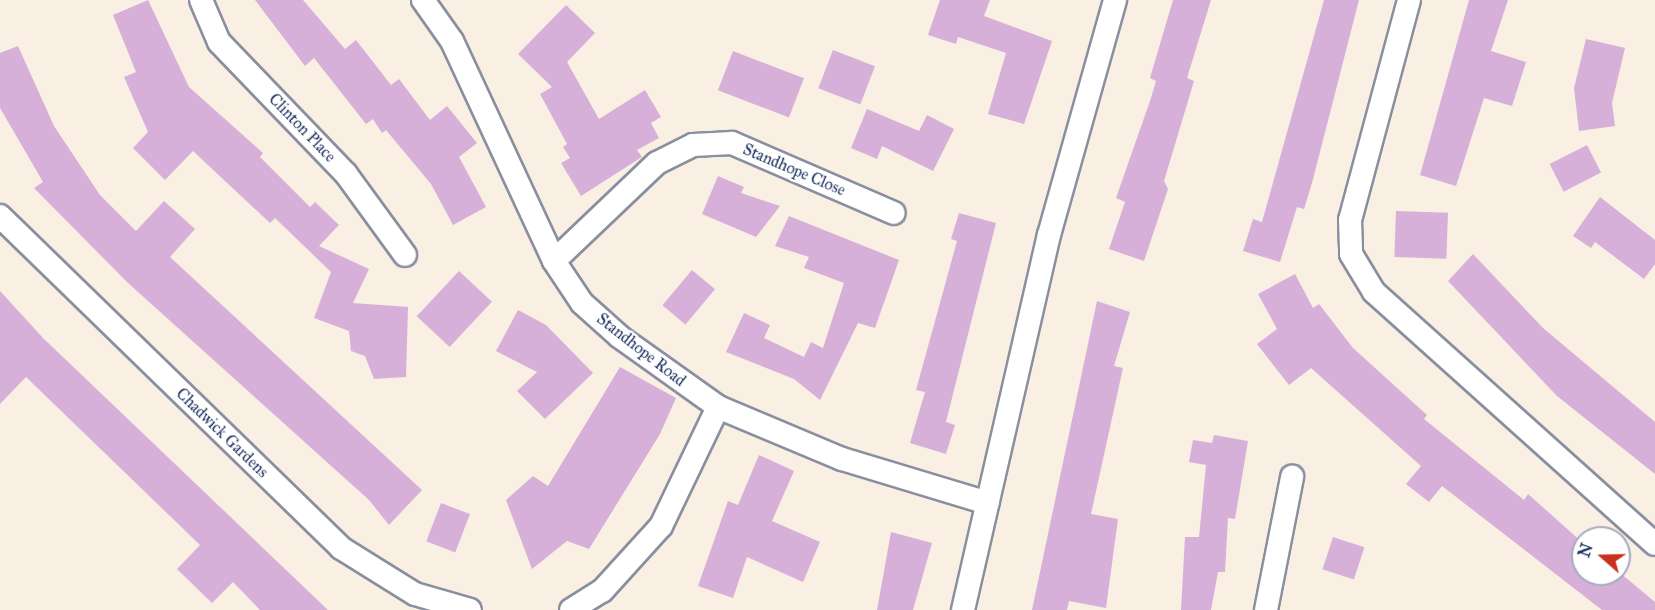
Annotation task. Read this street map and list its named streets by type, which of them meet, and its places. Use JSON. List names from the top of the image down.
{
  "streets": {
    "street": [
      "Clinton Place",
      "Standhope Close",
      "Standhope Road",
      "Chadwick Gardens"
    ]
  },
  "crossings": [
    ["Standhope Close", "Standhope Road"]
  ],
  "north": "left"
}
